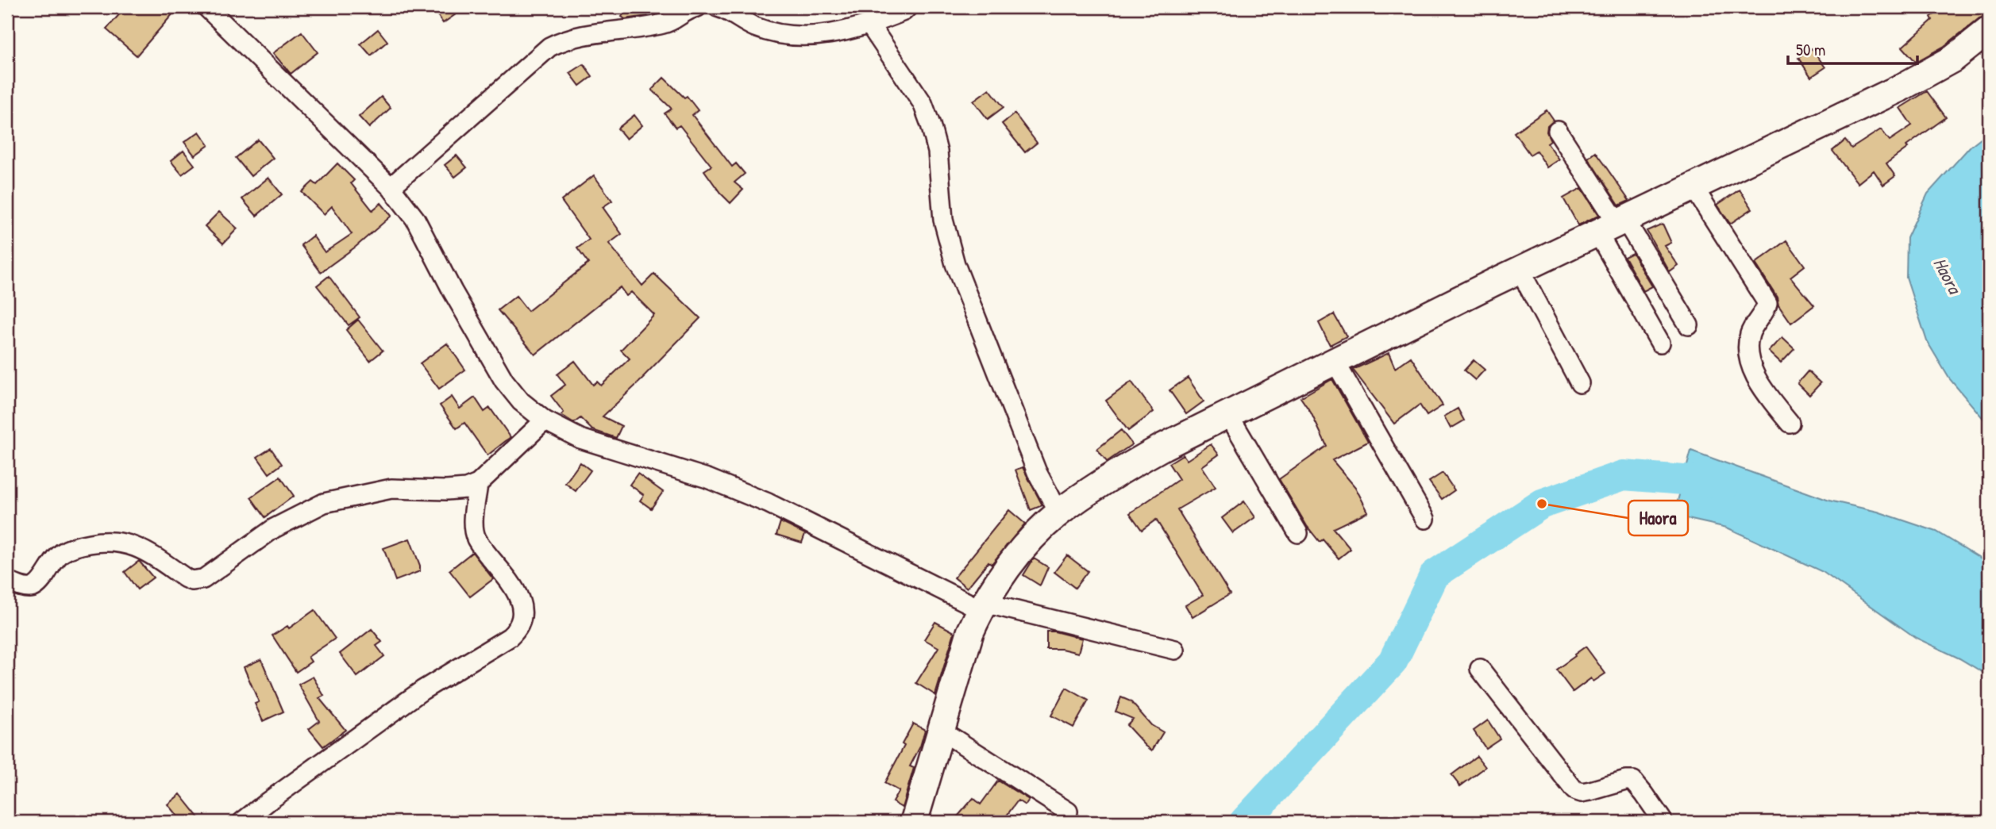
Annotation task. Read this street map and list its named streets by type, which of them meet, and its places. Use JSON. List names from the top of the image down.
{
  "water": ["Haora"],
  "places": ["Haora"],
  "scale_bar": "50 m"
}
